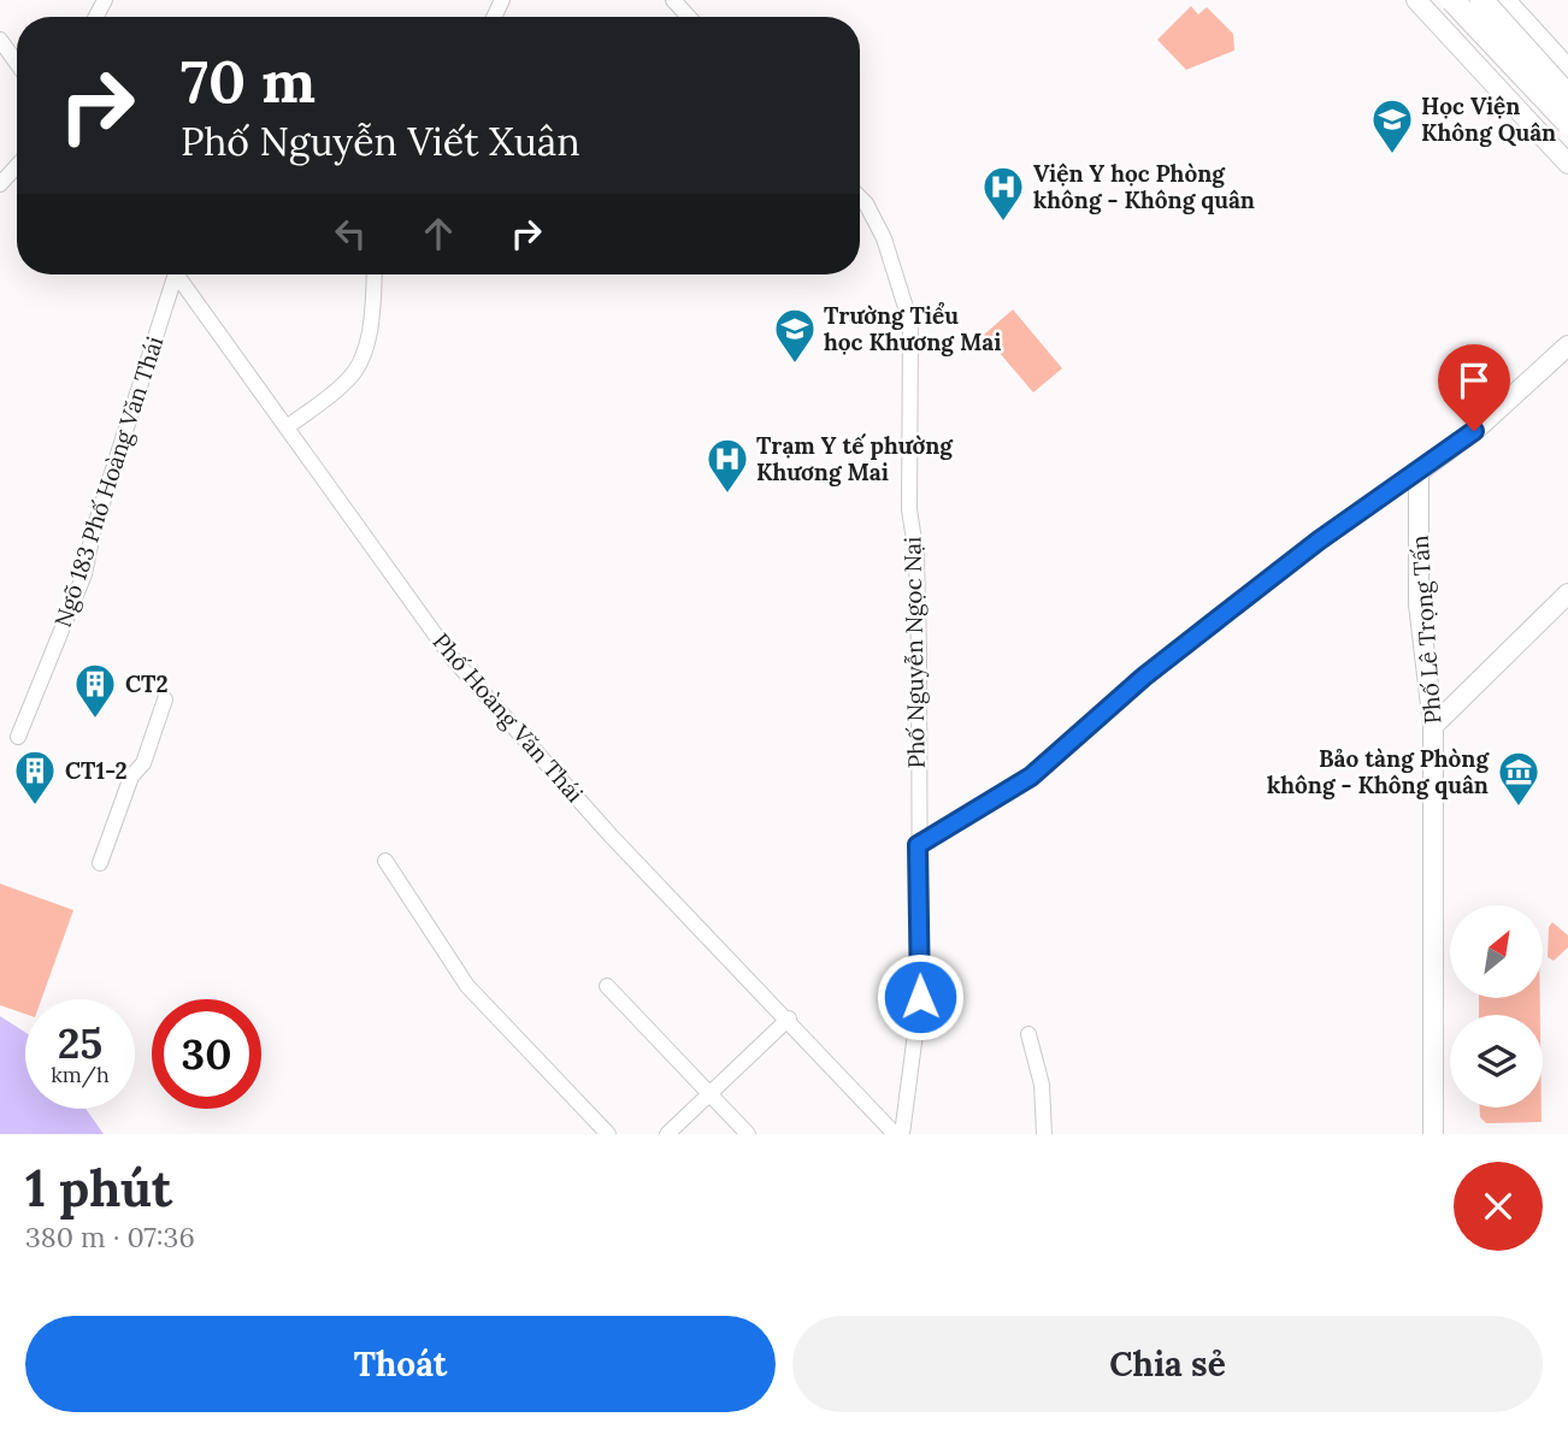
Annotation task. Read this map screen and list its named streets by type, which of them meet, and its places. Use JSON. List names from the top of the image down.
{
  "streets": {
    "main road": ["Phố Lê Trọng Tấn"],
    "street": ["Ngõ 183 Phố Hoàng Văn Thái", "Phố Nguyễn Ngọc Nại", "Phố Hoàng Văn Thái"]
  },
  "places": {
    "school or university": ["Học Viện Không Quân", "Trường Tiểu học Khương Mai"],
    "hospital": ["Viện Y học Phòng không - Không quân", "Trạm Y tế phường Khương Mai"],
    "building": ["CT2", "CT1-2"],
    "museum": ["Bảo tàng Phòng không - Không quân"]
  },
  "north": "top right",
  "page": {
    "turn": ["70 m", "Phố Nguyễn Viết Xuân"],
    "speed": "25 km/h",
    "limit": "30",
    "heading": ["1 phút", "380 m · 07:36"],
    "buttons": ["Thoát", "Chia sẻ"]
  }
}
